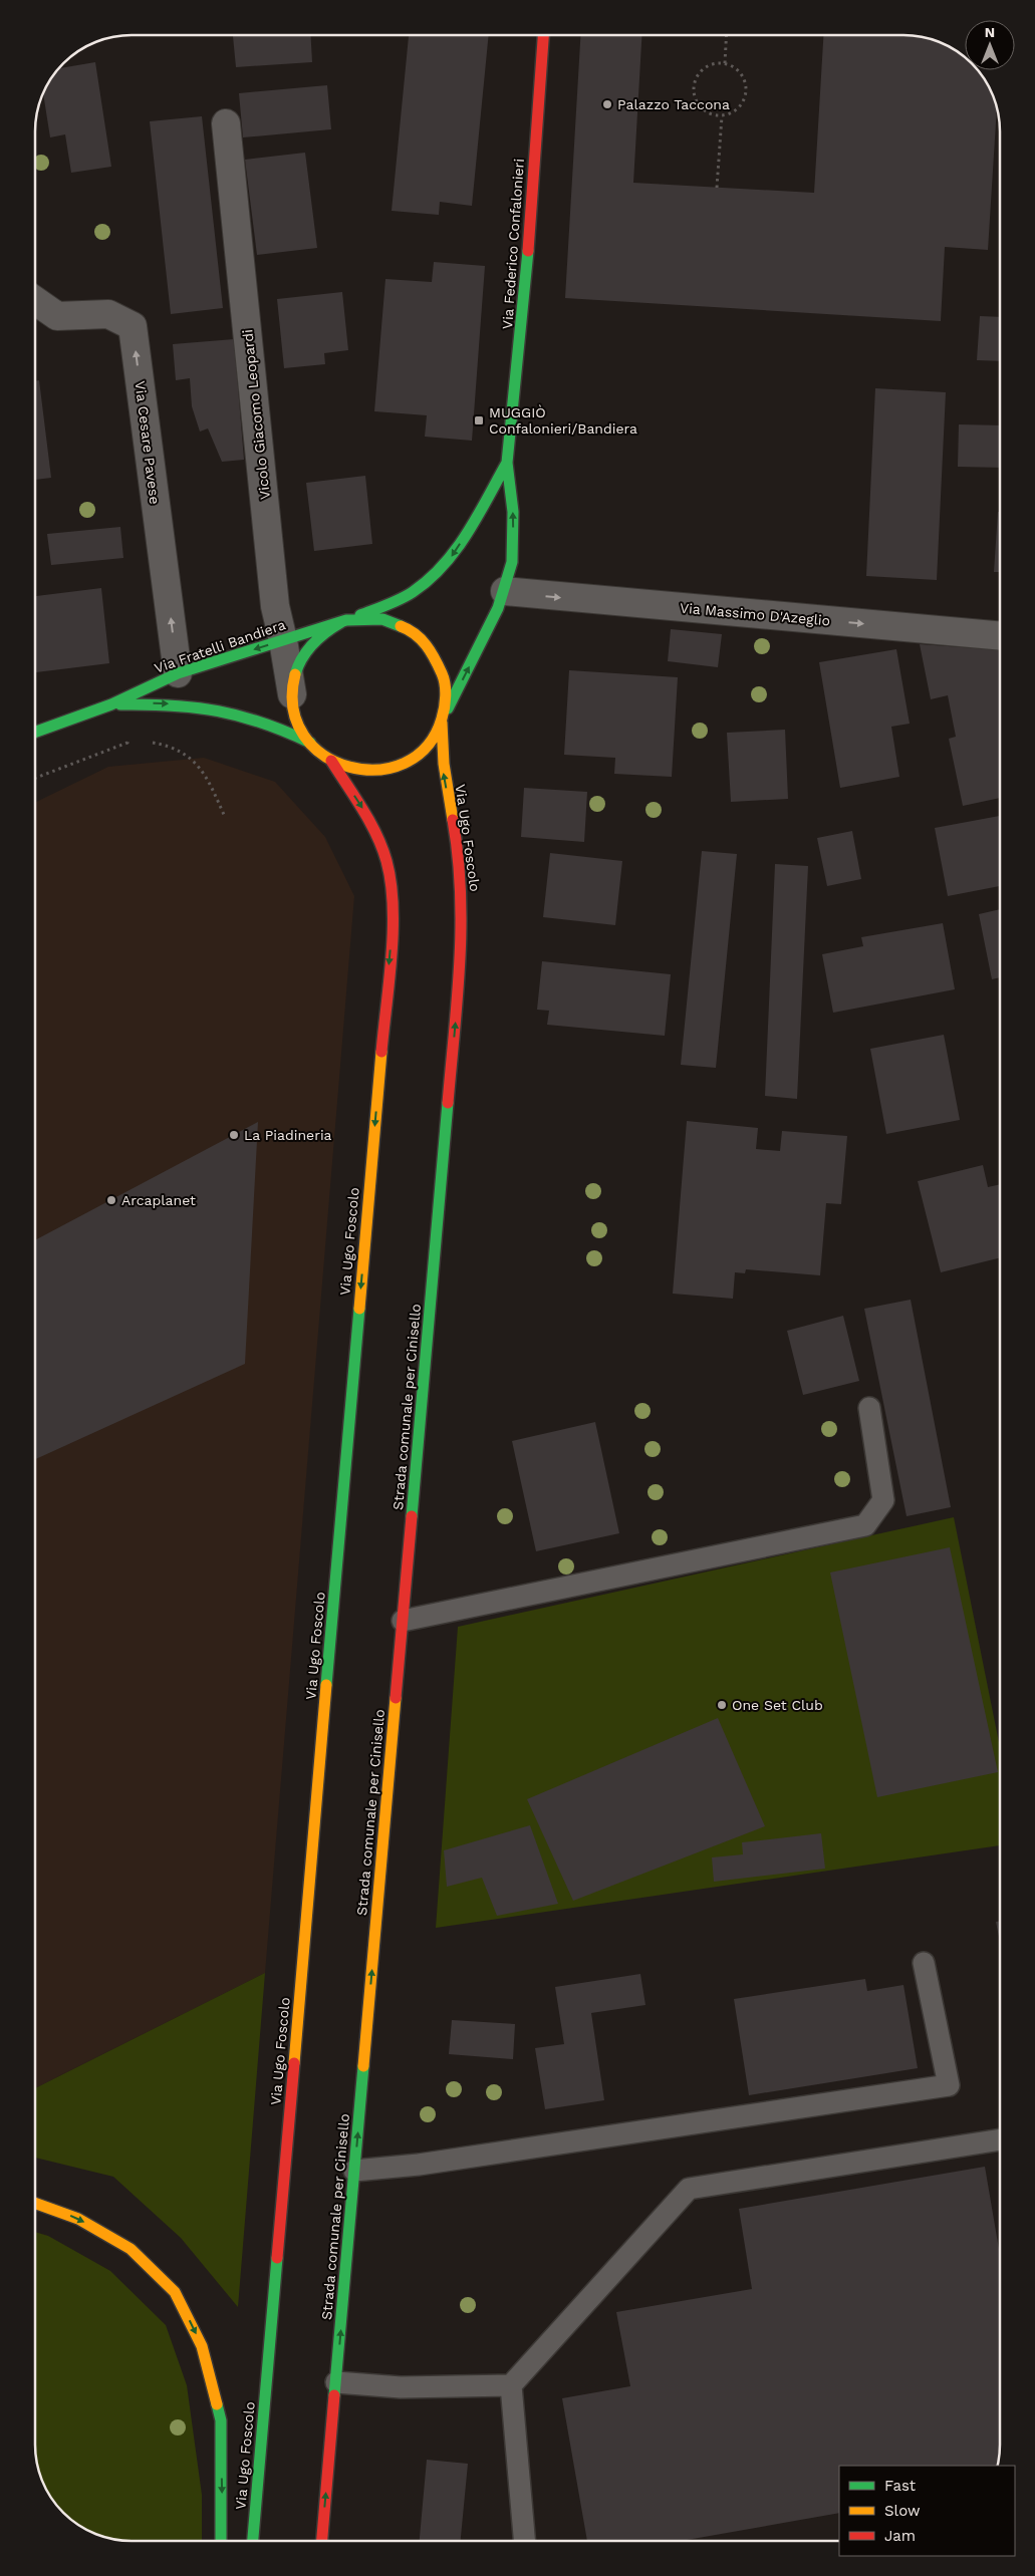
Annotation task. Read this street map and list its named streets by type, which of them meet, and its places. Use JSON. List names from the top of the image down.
{
  "streets": {
    "main road": [
      "Via Federico Confalonieri",
      "Via Fratelli Bandiera",
      "Via Ugo Foscolo",
      "Strada comunale per Cinisello"
    ],
    "street": ["Vicolo Giacomo Leopardi", "Via Cesare Pavese", "Via Massimo D'Azeglio"]
  },
  "crossings": [
    ["Via Federico Confalonieri", "Vicolo Giacomo Leopardi"],
    ["Via Federico Confalonieri", "Via Massimo D'Azeglio"],
    ["Via Federico Confalonieri", "Via Fratelli Bandiera"],
    ["Via Federico Confalonieri", "Via Ugo Foscolo"],
    ["Vicolo Giacomo Leopardi", "Via Fratelli Bandiera"],
    ["Vicolo Giacomo Leopardi", "Via Ugo Foscolo"],
    ["Via Cesare Pavese", "Via Fratelli Bandiera"],
    ["Via Fratelli Bandiera", "Via Ugo Foscolo"],
    ["Via Ugo Foscolo", "Strada comunale per Cinisello"]
  ],
  "one_way": ["Via Cesare Pavese", "Via Massimo D'Azeglio", "Strada comunale per Cinisello"],
  "places": {
    "other": [
      "Palazzo Taccona",
      "La Piadineria",
      "Arcaplanet",
      "One Set Club"
    ],
    "transit": ["MUGGIÒ Confalonieri/Bandiera"]
  },
  "legend": ["Fast", "Slow", "Jam"],
  "north": "top"
}
